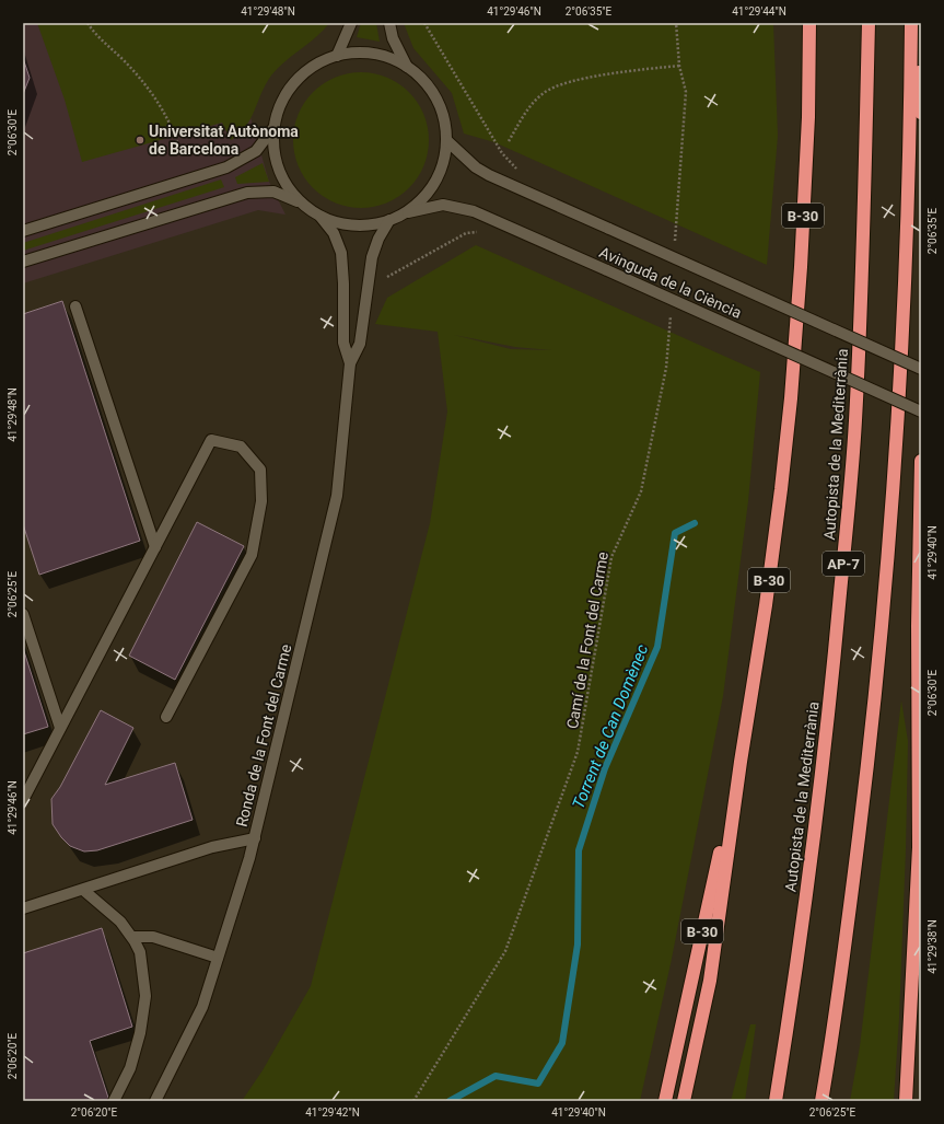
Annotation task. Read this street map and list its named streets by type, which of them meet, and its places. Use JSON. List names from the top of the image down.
{
  "streets": {
    "highway": ["B-30", "Autopista de la Mediterrània", "AP-7"],
    "street": ["Avinguda de la Ciència", "Ronda de la Font del Carme"],
    "path": ["Camí de la Font del Carme"]
  },
  "water": ["Torrent de Can Domènec"],
  "places": ["Universitat Autònoma de Barcelona"],
  "coordinates": [
    "41°29'48\"N",
    "41°29'46\"N",
    "2°06'35\"E",
    "41°29'44\"N",
    "2°06'30\"E",
    "41°29'40\"N",
    "2°06'25\"E",
    "41°29'38\"N",
    "2°06'20\"E",
    "41°29'42\"N"
  ]
}
